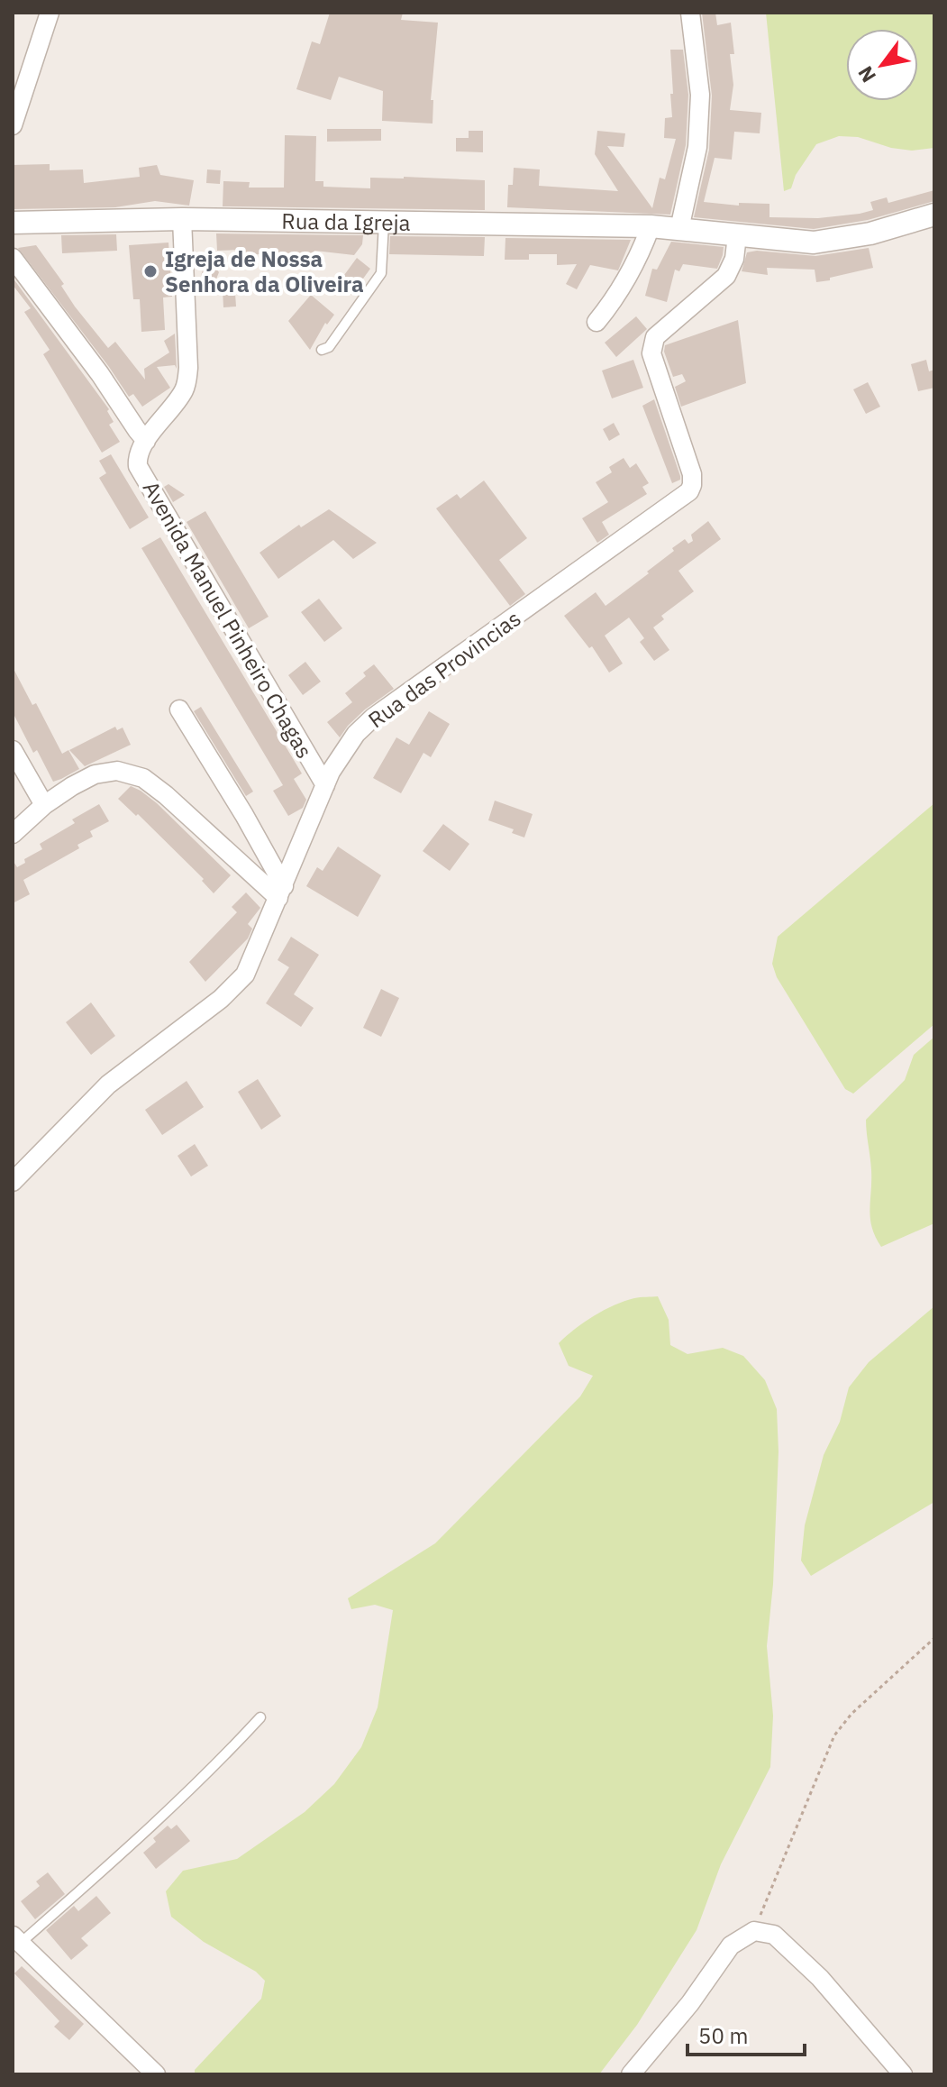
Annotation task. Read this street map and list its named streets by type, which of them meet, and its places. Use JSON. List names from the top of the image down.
{
  "streets": {
    "street": ["Rua da Igreja", "Avenida Manuel Pinheiro Chagas", "Rua das Provincias"]
  },
  "crossings": [
    ["Rua da Igreja", "Rua das Provincias"],
    ["Avenida Manuel Pinheiro Chagas", "Rua das Provincias"]
  ],
  "places": ["Igreja de Nossa Senhora da Oliveira"],
  "scale_bar": "50 m",
  "north": "bottom left"
}
